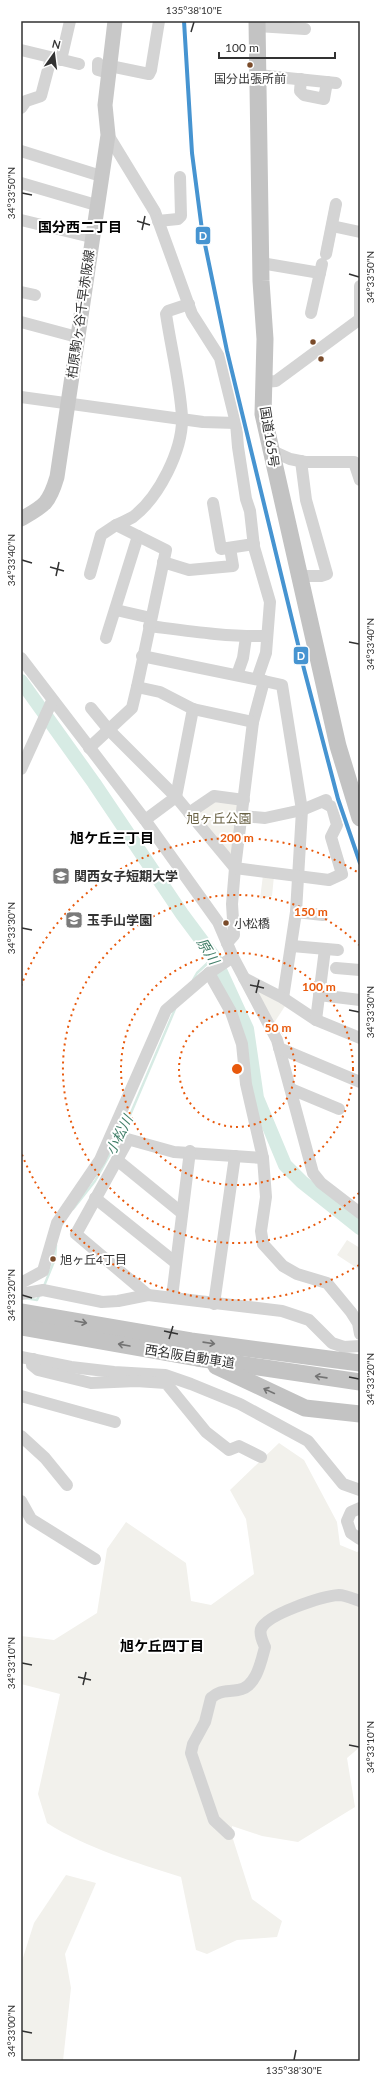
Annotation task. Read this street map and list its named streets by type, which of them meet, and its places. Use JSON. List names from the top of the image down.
{
  "streets": {
    "highway": ["国道165号", "西名阪自動車道"],
    "main road": ["柏原駒ヶ谷千早赤阪線"]
  },
  "districts": ["国分西二丁目", "旭ケ丘三丁目", "旭ケ丘四丁目"],
  "water": ["原川", "小松川"],
  "parks": ["旭ヶ丘公園"],
  "places": {
    "other": ["国分出張所前", "小松橋", "旭ヶ丘4丁目"],
    "school or university": ["関西女子短期大学", "玉手山学園"]
  },
  "lines": ["transit line D"],
  "scale_bar": "100 m",
  "north": "top",
  "coordinates": [
    "135°38'10\"E",
    "34°33'50\"N",
    "34°33'40\"N",
    "34°33'30\"N",
    "34°33'20\"N",
    "34°33'10\"N",
    "34°33'00\"N",
    "135°38'30\"E"
  ],
  "rings": [
    "200 m",
    "150 m",
    "100 m",
    "50 m"
  ]
}
